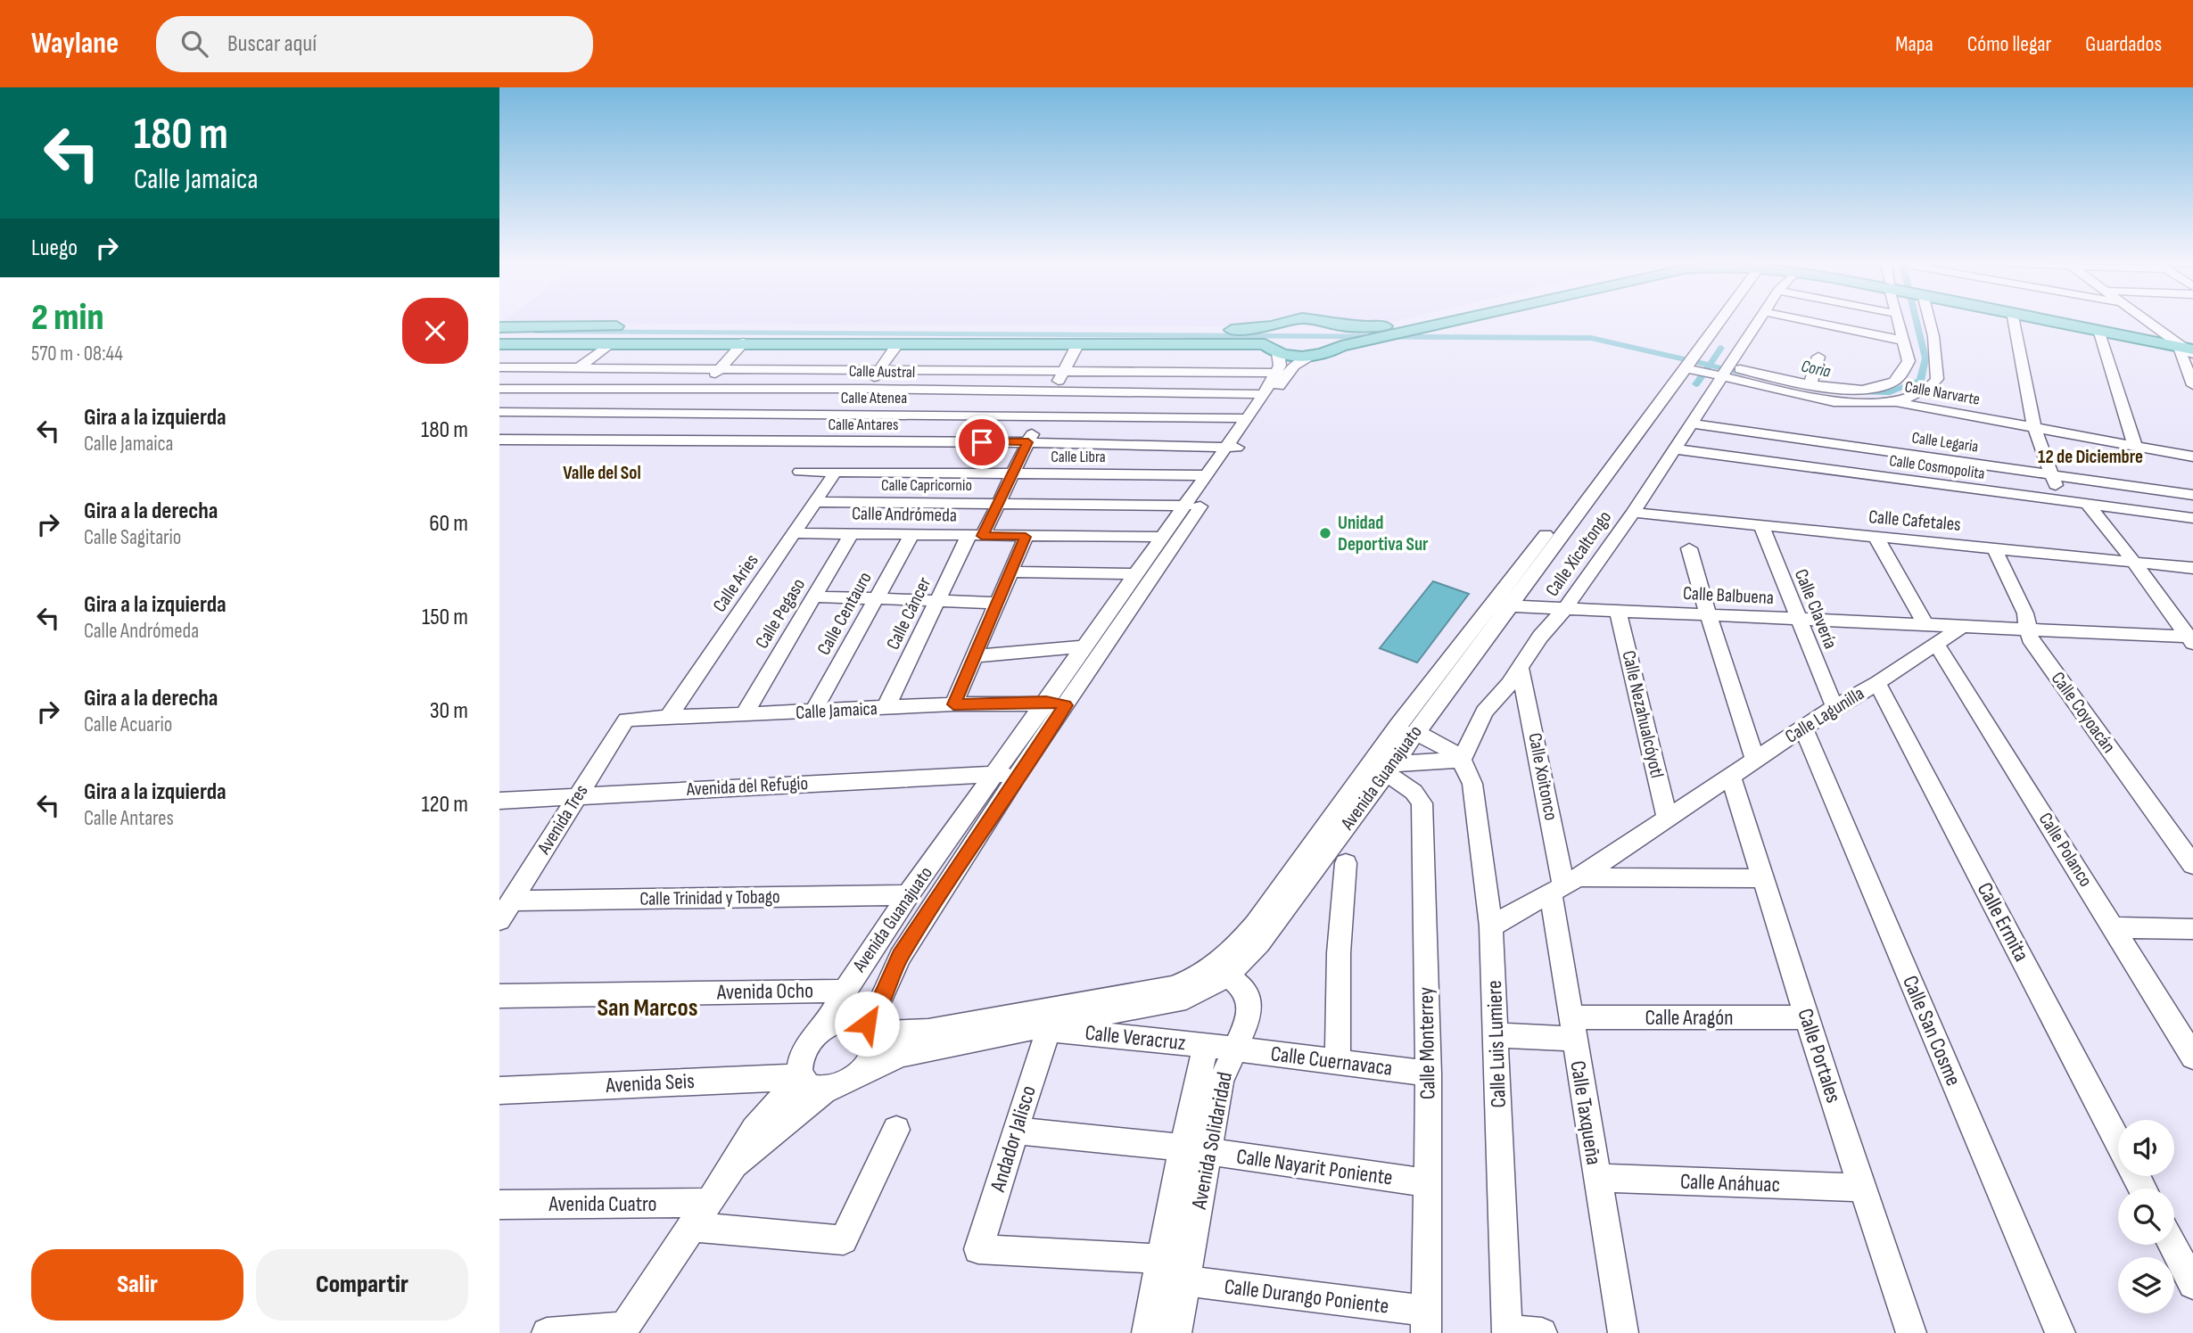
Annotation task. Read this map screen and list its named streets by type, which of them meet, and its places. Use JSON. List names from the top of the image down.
{
  "streets": {
    "street": [
      "Calle Austral",
      "Calle Narvarte",
      "Calle Atenea",
      "Calle Antares",
      "Calle Legaria",
      "Calle Libra",
      "Calle Cosmopolita",
      "Calle Capricornio",
      "Calle Andrómeda",
      "Calle Cafetales",
      "Calle Xicaltongo",
      "Calle Aries",
      "Calle Balbuena",
      "Calle Clavería",
      "Calle Pegaso",
      "Calle Centauro",
      "Calle Cáncer",
      "Calle Jamaica",
      "Calle Coyoacán",
      "Calle Nezahualcóyotl",
      "Calle Lagunilla",
      "Calle Xoitonco",
      "Avenida Guanajuato",
      "Avenida del Refugio",
      "Avenida Tres",
      "Calle Polanco",
      "Calle Trinidad y Tobago",
      "Calle Ermita",
      "Avenida Ocho",
      "Calle Aragón",
      "Calle San Cosme",
      "Calle Veracruz",
      "Calle Monterrey",
      "Calle Luis Lumiere",
      "Calle Portales",
      "Calle Cuernavaca",
      "Avenida Seis",
      "Calle Taxqueña",
      "Andador Jalisco",
      "Avenida Solidaridad",
      "Calle Nayarit Poniente",
      "Calle Anáhuac",
      "Avenida Cuatro",
      "Calle Durango Poniente"
    ]
  },
  "crossings": [
    ["Calle Austral", "Calle Cáncer"],
    ["Calle Austral", "Avenida Guanajuato"],
    ["Calle Narvarte", "Calle Xicaltongo"],
    ["Calle Narvarte", "Avenida Guanajuato"],
    ["Calle Atenea", "Calle Cáncer"],
    ["Calle Atenea", "Avenida Guanajuato"],
    ["Calle Antares", "Calle Libra"],
    ["Calle Antares", "Calle Cáncer"],
    ["Calle Antares", "Avenida Guanajuato"],
    ["Calle Legaria", "Calle Xicaltongo"],
    ["Calle Libra", "Calle Aries"],
    ["Calle Libra", "Calle Cáncer"],
    ["Calle Libra", "Avenida Guanajuato"],
    ["Calle Cosmopolita", "Calle Xicaltongo"],
    ["Calle Capricornio", "Calle Aries"],
    ["Calle Capricornio", "Calle Cáncer"],
    ["Calle Capricornio", "Avenida Guanajuato"],
    ["Calle Andrómeda", "Calle Aries"],
    ["Calle Andrómeda", "Calle Pegaso"],
    ["Calle Andrómeda", "Calle Centauro"],
    ["Calle Andrómeda", "Calle Cáncer"],
    ["Calle Andrómeda", "Avenida Guanajuato"],
    ["Calle Cafetales", "Calle Xicaltongo"],
    ["Calle Cafetales", "Calle Clavería"],
    ["Calle Cafetales", "Calle Coyoacán"],
    ["Calle Xicaltongo", "Calle Balbuena"],
    ["Calle Xicaltongo", "Calle Xoitonco"],
    ["Calle Xicaltongo", "Calle Luis Lumiere"],
    ["Calle Aries", "Calle Jamaica"],
    ["Calle Balbuena", "Calle Clavería"],
    ["Calle Balbuena", "Calle Nezahualcóyotl"],
    ["Calle Balbuena", "Calle Lagunilla"],
    ["Calle Balbuena", "Avenida Guanajuato"],
    ["Calle Clavería", "Calle Lagunilla"],
    ["Calle Pegaso", "Calle Jamaica"],
    ["Calle Centauro", "Calle Jamaica"],
    ["Calle Cáncer", "Calle Jamaica"],
    ["Calle Jamaica", "Avenida Guanajuato"],
    ["Calle Jamaica", "Avenida Tres"],
    ["Calle Nezahualcóyotl", "Calle Lagunilla"],
    ["Calle Lagunilla", "Calle Xoitonco"],
    ["Calle Lagunilla", "Calle Polanco"],
    ["Calle Lagunilla", "Calle Ermita"],
    ["Calle Lagunilla", "Calle San Cosme"],
    ["Calle Lagunilla", "Calle Luis Lumiere"],
    ["Calle Lagunilla", "Calle Portales"],
    ["Calle Lagunilla", "Calle Taxqueña"],
    ["Calle Xoitonco", "Calle Taxqueña"],
    ["Avenida Guanajuato", "Avenida del Refugio"],
    ["Avenida Guanajuato", "Calle Trinidad y Tobago"],
    ["Avenida Guanajuato", "Avenida Ocho"],
    ["Avenida Guanajuato", "Calle Veracruz"],
    ["Avenida Guanajuato", "Calle Monterrey"],
    ["Avenida Guanajuato", "Avenida Seis"],
    ["Avenida Guanajuato", "Andador Jalisco"],
    ["Avenida Guanajuato", "Avenida Solidaridad"],
    ["Avenida del Refugio", "Avenida Tres"],
    ["Avenida Tres", "Calle Trinidad y Tobago"],
    ["Calle Aragón", "Calle Luis Lumiere"],
    ["Calle Aragón", "Calle Portales"],
    ["Calle Aragón", "Calle Taxqueña"],
    ["Calle Veracruz", "Calle Cuernavaca"],
    ["Calle Veracruz", "Andador Jalisco"],
    ["Calle Veracruz", "Avenida Solidaridad"],
    ["Calle Monterrey", "Calle Cuernavaca"],
    ["Calle Monterrey", "Calle Nayarit Poniente"],
    ["Calle Monterrey", "Calle Durango Poniente"],
    ["Calle Portales", "Calle Anáhuac"],
    ["Calle Cuernavaca", "Avenida Solidaridad"],
    ["Calle Taxqueña", "Calle Anáhuac"],
    ["Andador Jalisco", "Calle Nayarit Poniente"],
    ["Andador Jalisco", "Calle Durango Poniente"],
    ["Avenida Solidaridad", "Calle Nayarit Poniente"],
    ["Avenida Solidaridad", "Calle Durango Poniente"]
  ],
  "districts": ["12 de Diciembre", "Valle del Sol", "San Marcos"],
  "water": ["Coria"],
  "places": ["Unidad Deportiva Sur"],
  "page": {
    "header": "Waylane",
    "search": "Buscar aquí",
    "nav": ["Mapa", "Cómo llegar", "Guardados"],
    "turn": ["180 m", "Calle Jamaica"],
    "then": "Luego",
    "heading": ["2 min", "570 m · 08:44"],
    "list": [
      {
        "name": "Gira a la izquierda",
        "note": "Calle Jamaica",
        "value": "180 m"
      },
      {
        "name": "Gira a la derecha",
        "note": "Calle Sagitario",
        "value": "60 m"
      },
      {
        "name": "Gira a la izquierda",
        "note": "Calle Andrómeda",
        "value": "150 m"
      },
      {
        "name": "Gira a la derecha",
        "note": "Calle Acuario",
        "value": "30 m"
      },
      {
        "name": "Gira a la izquierda",
        "note": "Calle Antares",
        "value": "120 m"
      }
    ],
    "buttons": ["Salir", "Compartir"]
  }
}
